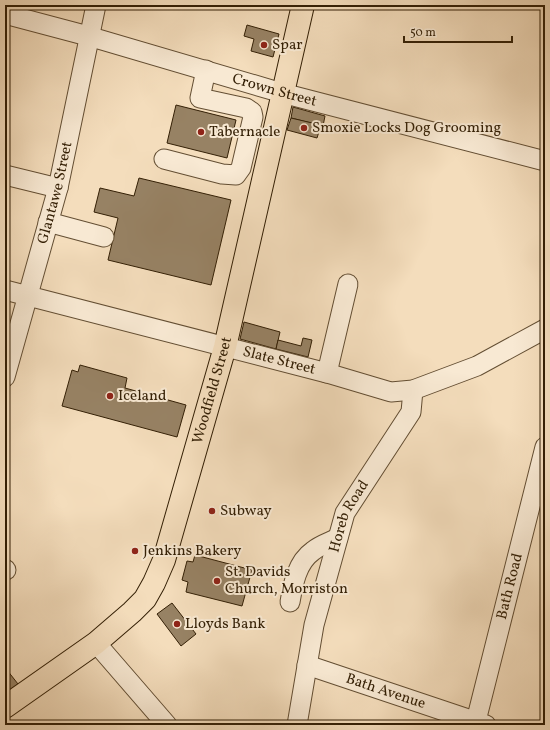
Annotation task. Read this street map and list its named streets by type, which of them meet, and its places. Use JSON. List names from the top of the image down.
{
  "streets": {
    "main road": ["Woodfield Street"],
    "street": [
      "Crown Street",
      "Glantawe Street",
      "Slate Street",
      "Horeb Road",
      "Bath Road",
      "Bath Avenue"
    ]
  },
  "crossings": [
    ["Crown Street", "Glantawe Street"],
    ["Crown Street", "Woodfield Street"],
    ["Glantawe Street", "Slate Street"],
    ["Slate Street", "Woodfield Street"],
    ["Slate Street", "Horeb Road"],
    ["Horeb Road", "Bath Avenue"],
    ["Bath Road", "Bath Avenue"]
  ],
  "places": [
    "Spar",
    "Smoxie Locks Dog Grooming",
    "Tabernacle",
    "Iceland",
    "Subway",
    "Jenkins Bakery",
    "St. Davids Church, Morriston",
    "Lloyds Bank"
  ],
  "scale_bar": "50 m"
}
